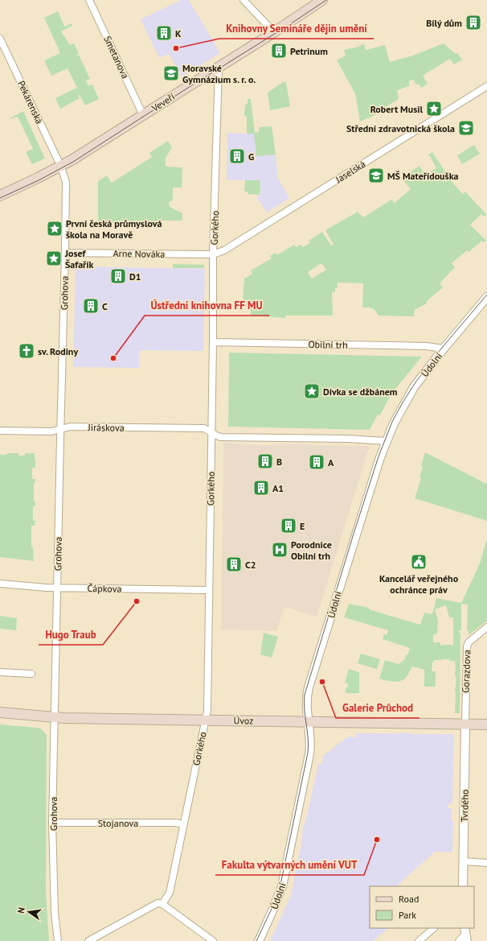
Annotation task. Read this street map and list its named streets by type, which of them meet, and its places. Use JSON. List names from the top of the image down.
{
  "streets": {
    "main road": ["Veveří", "Úvoz"],
    "street": [
      "Smetanova",
      "Pekárenská",
      "Jaselská",
      "Gorkého",
      "Arne Nováka",
      "Grohova",
      "Obilní trh",
      "Údolní",
      "Jiráskova",
      "Čápkova",
      "Gorazdova",
      "Tvrdého",
      "Stojanova"
    ]
  },
  "crossings": [
    ["Smetanova", "Veveří"],
    ["Pekárenská", "Veveří"],
    ["Pekárenská", "Grohova"],
    ["Veveří", "Gorkého"],
    ["Veveří", "Grohova"],
    ["Jaselská", "Gorkého"],
    ["Jaselská", "Arne Nováka"],
    ["Gorkého", "Arne Nováka"],
    ["Gorkého", "Obilní trh"],
    ["Gorkého", "Jiráskova"],
    ["Gorkého", "Čápkova"],
    ["Gorkého", "Úvoz"],
    ["Gorkého", "Stojanova"],
    ["Arne Nováka", "Grohova"],
    ["Grohova", "Jiráskova"],
    ["Grohova", "Čápkova"],
    ["Grohova", "Úvoz"],
    ["Grohova", "Stojanova"],
    ["Obilní trh", "Údolní"],
    ["Údolní", "Úvoz"],
    ["Gorazdova", "Úvoz"],
    ["Gorazdova", "Tvrdého"],
    ["Úvoz", "Tvrdého"]
  ],
  "places": {
    "building": [
      "Bílý dům",
      "K",
      "Petrinum",
      "G",
      "D1",
      "C",
      "B",
      "A",
      "A1",
      "E",
      "C2"
    ],
    "other": [
      "Knihovny Semináře dějin umění",
      "Ústřední knihovna FF MU",
      "Hugo Traub",
      "Galerie Průchod",
      "Fakulta výtvarných umění VUT"
    ],
    "school or university": ["Moravské Gymnázium s. r. o.", "Střední zdravotnická škola", "MŠ Mateřídouška"],
    "place": [
      "Robert Musil",
      "První česká průmyslová škola na Moravě",
      "Josef Šafařík",
      "Dívka se džbánem"
    ],
    "church": ["sv. Rodiny"],
    "hospital": ["Porodnice Obilní trh"],
    "public building": ["Kancelář veřejného ochránce práv"]
  },
  "legend": ["Road", "Park"],
  "north": "left"
}
